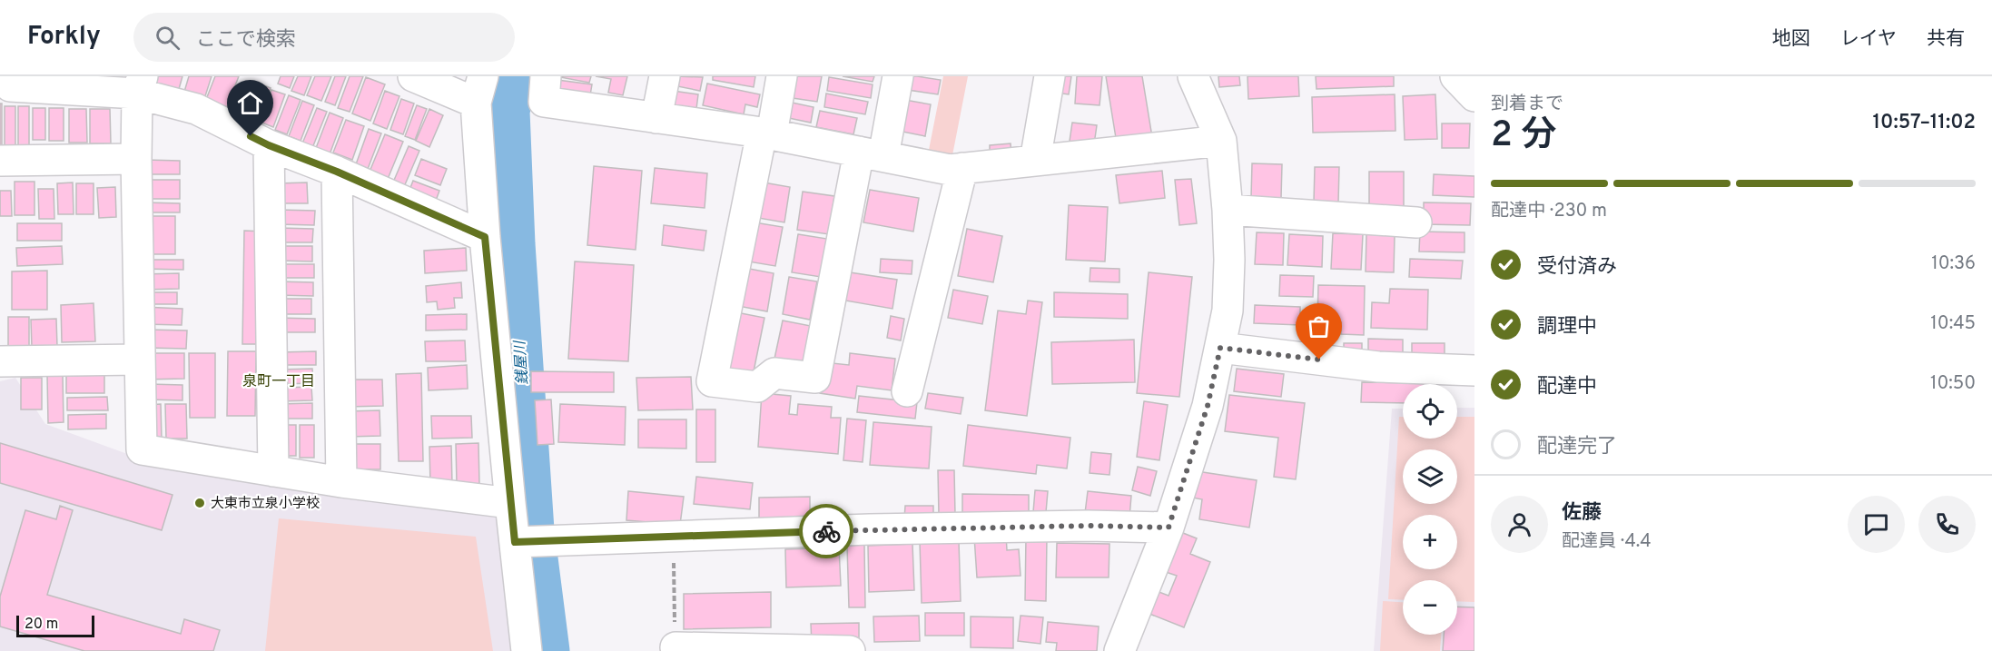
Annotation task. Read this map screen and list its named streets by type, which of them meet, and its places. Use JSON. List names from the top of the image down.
{
  "districts": ["泉町一丁目"],
  "water": ["銭屋川"],
  "places": ["大東市立泉小学校"],
  "scale_bar": "20 m",
  "page": {
    "header": "Forkly",
    "search": "ここで検索",
    "nav": ["地図", "レイヤ", "共有"],
    "heading": ["2 分", "到着まで", "10:57–11:02"],
    "panel": ["佐藤", "配達員 · 4.4"],
    "bar": "配達中 · 230 m",
    "list": [
      ["受付済み", "10:36"],
      ["調理中", "10:45"],
      ["配達中", "10:50"],
      "配達完了"
    ],
    "map_buttons": ["+", "−"],
    "scale": "20 m"
  }
}
